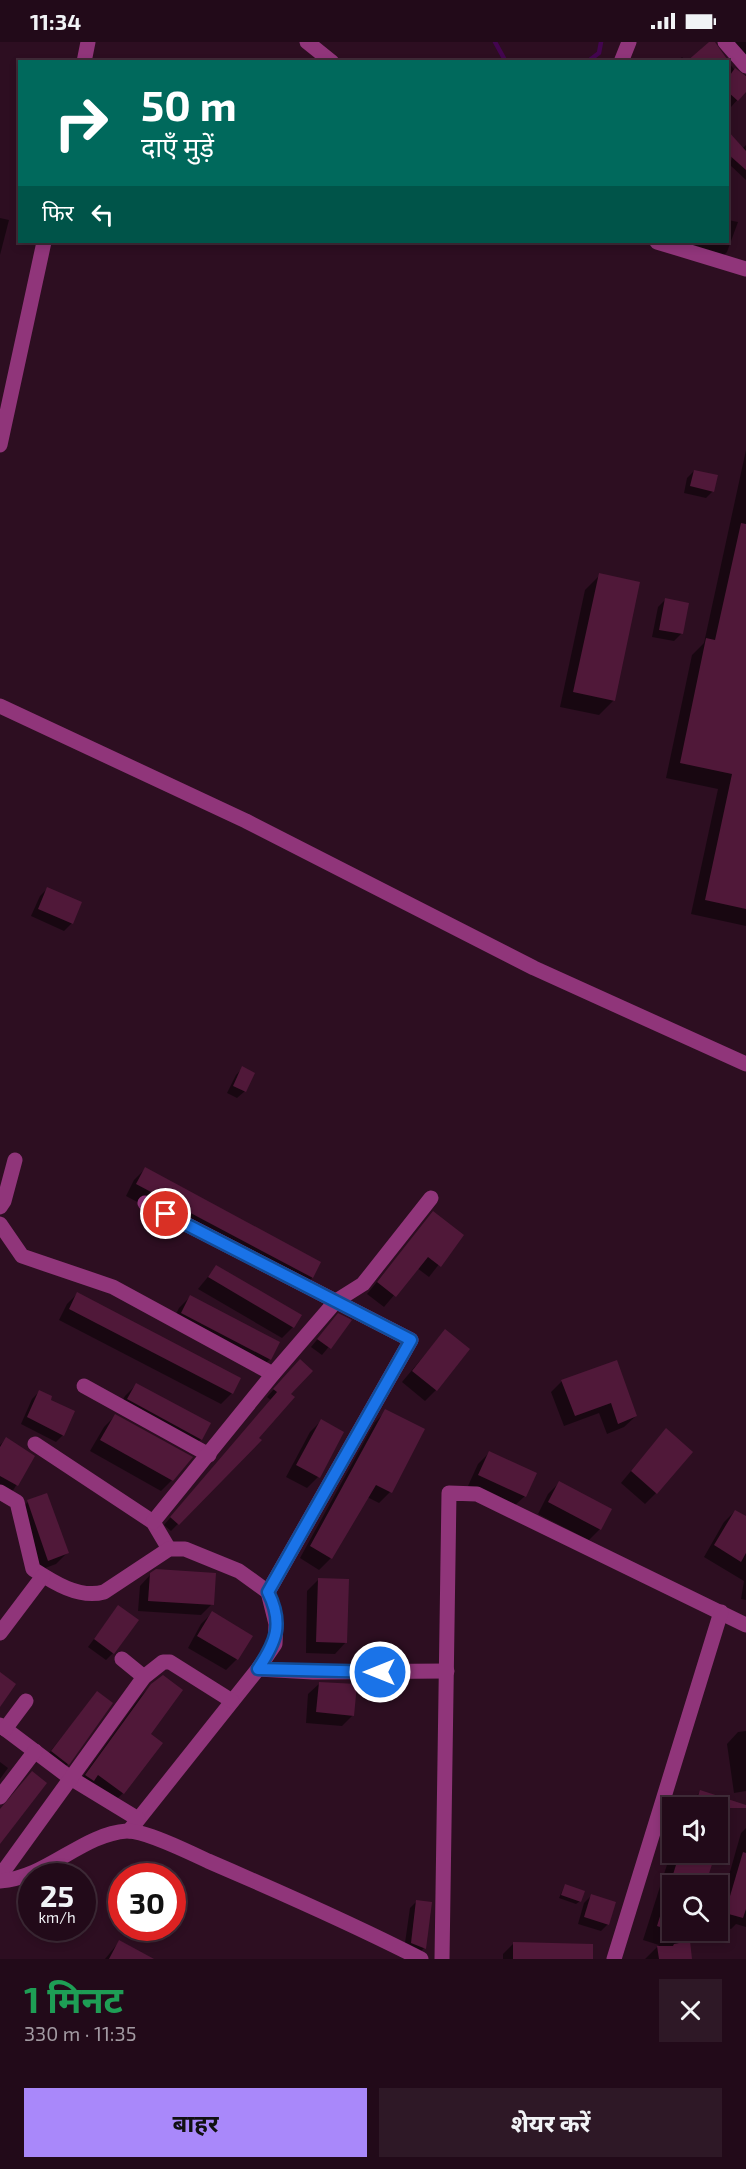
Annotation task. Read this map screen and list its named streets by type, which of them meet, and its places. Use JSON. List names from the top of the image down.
{
  "page": {
    "status": "11:34",
    "turn": ["50 m", "दाएँ मुड़ें"],
    "then": "फिर",
    "speed": "25 km/h",
    "limit": "30",
    "heading": ["1 मिनट", "330 m · 11:35"],
    "buttons": ["बाहर", "शेयर करें"]
  }
}
